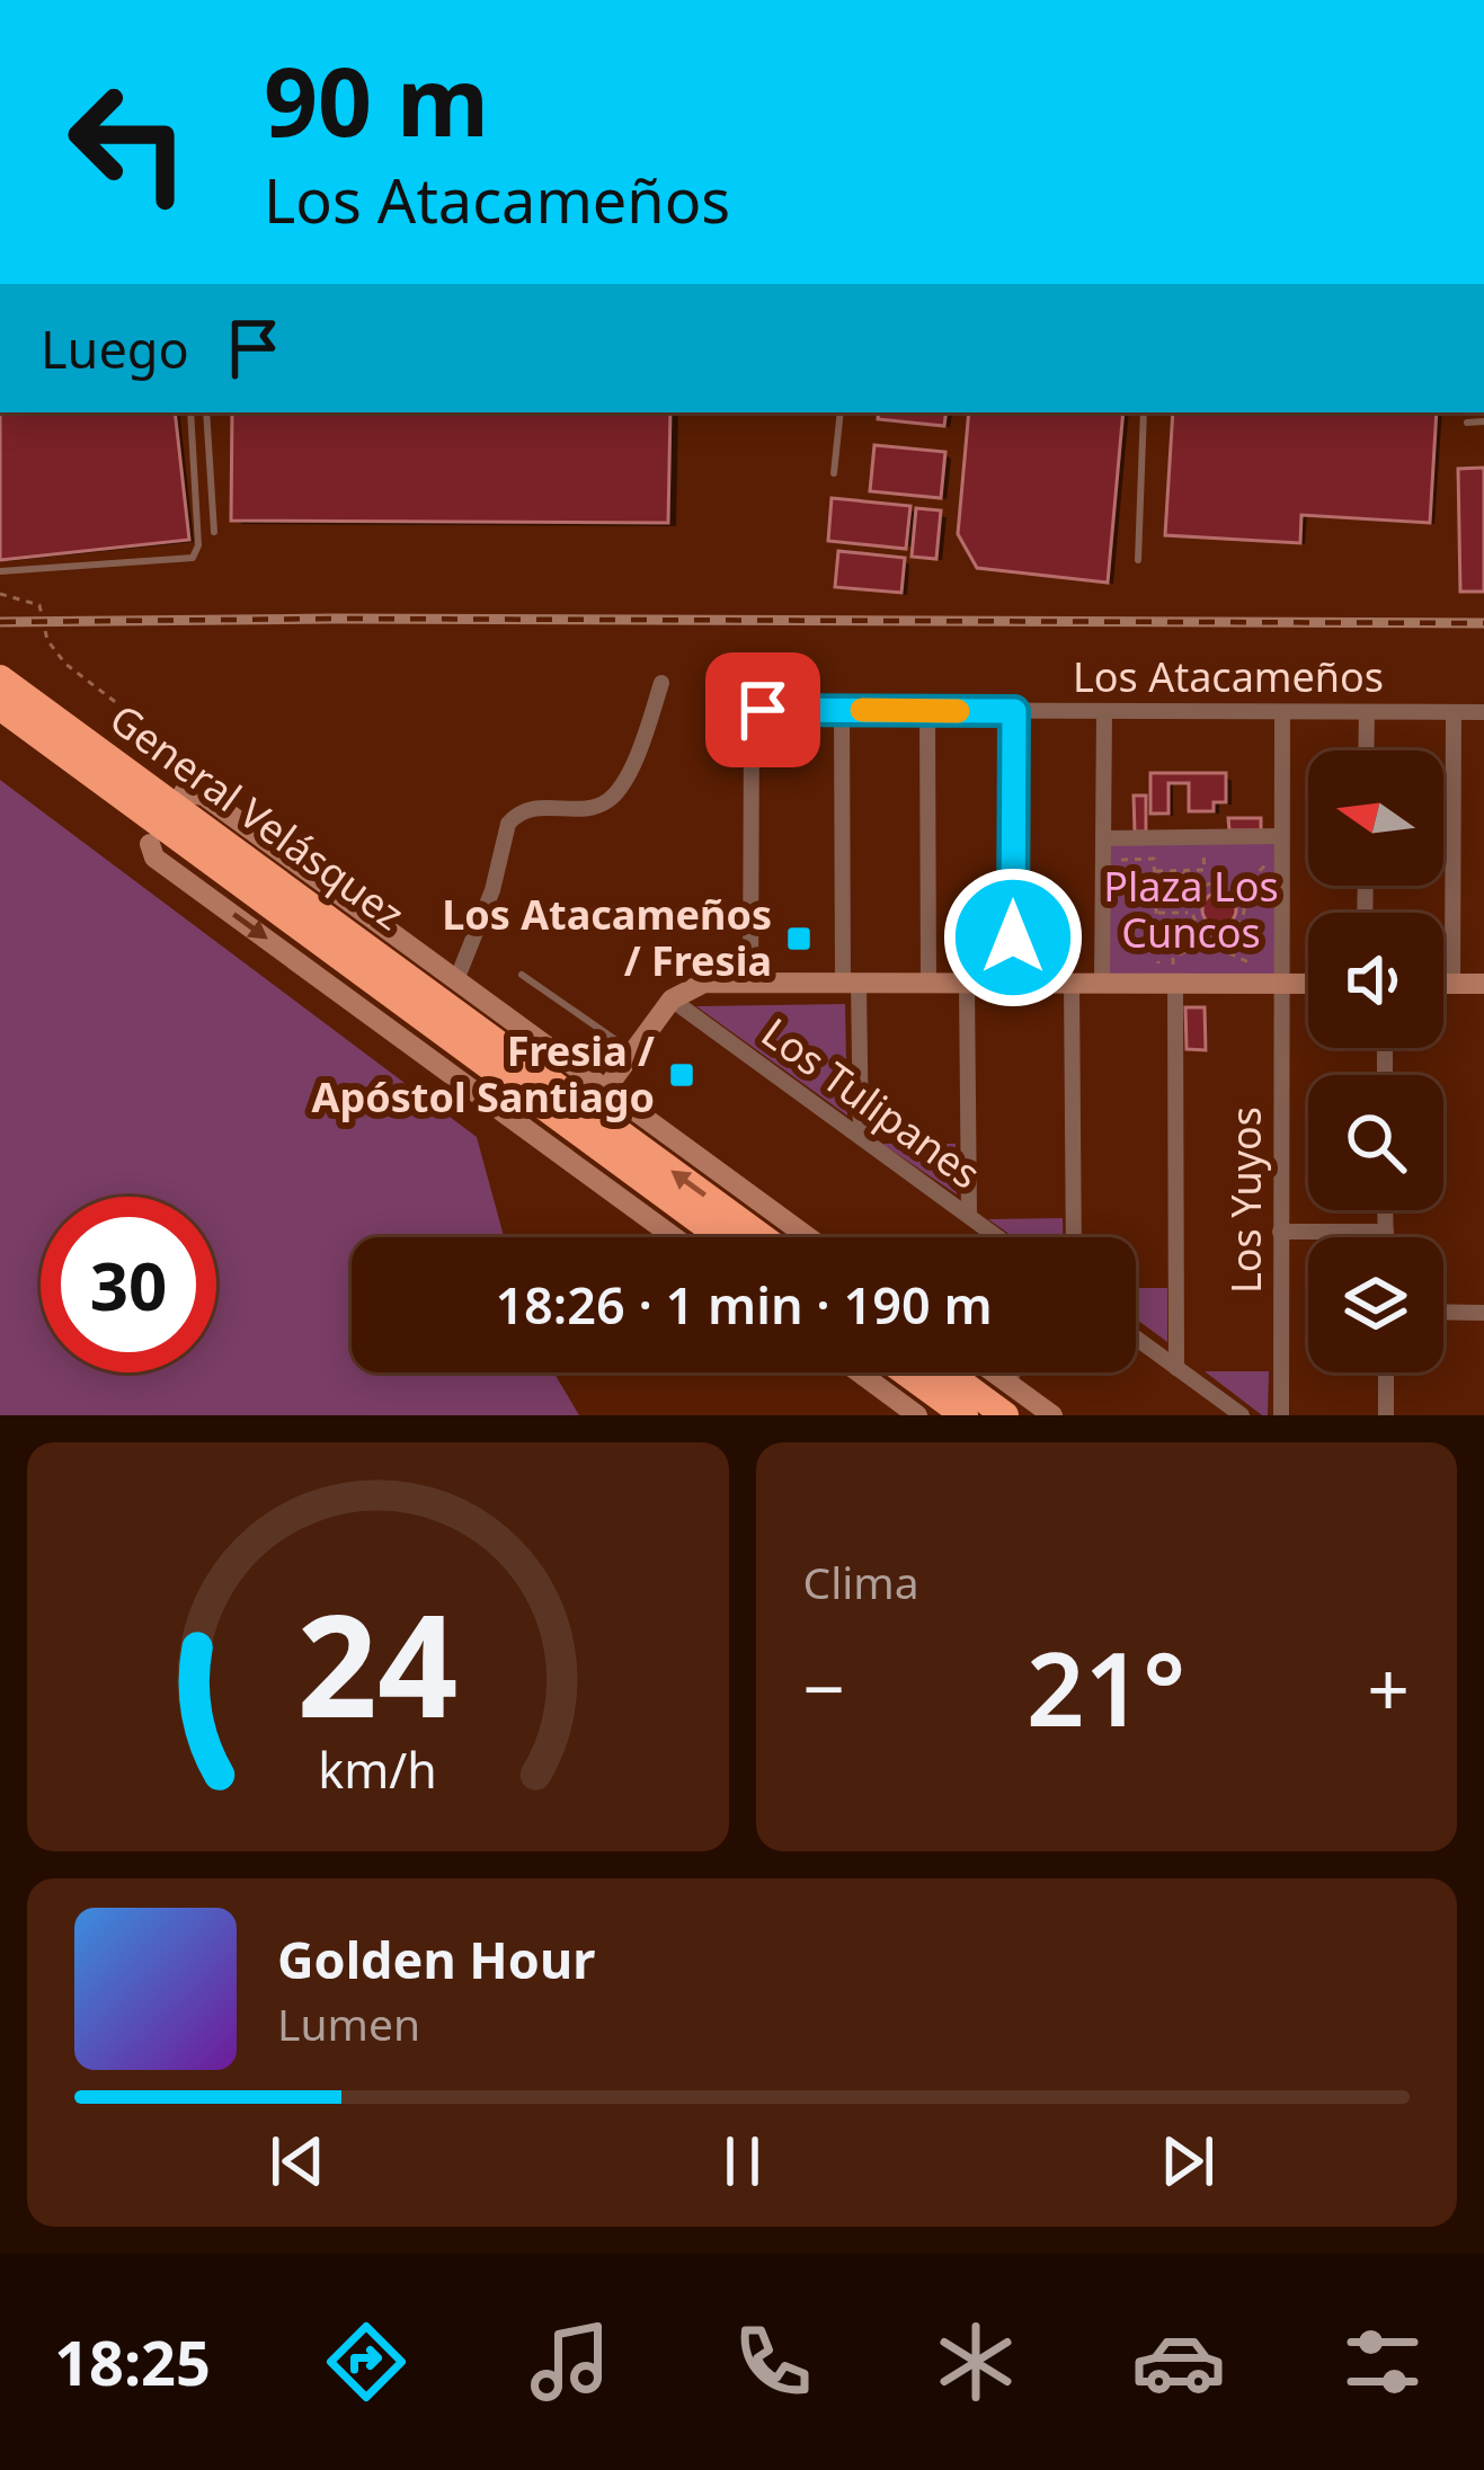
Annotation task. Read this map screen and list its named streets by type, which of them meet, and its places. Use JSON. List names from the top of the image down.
{
  "streets": {
    "highway": ["General Velásquez"],
    "street": ["Los Atacameños", "Los Tulipanes", "Los Yuyos"]
  },
  "crossings": [
    ["Los Atacameños", "Los Yuyos"]
  ],
  "parks": ["Plaza Los Cuncos"],
  "places": {
    "transit": ["Los Atacameños / Fresia", "Fresia / Apóstol Santiago"]
  },
  "north": "left",
  "page": {
    "turn": ["90 m", "Los Atacameños"],
    "then": "Luego",
    "limit": "30",
    "trip": "18:26 · 1 min · 190 m",
    "tile": "Clima",
    "heat": ["−", "21°", "+"],
    "song": ["Golden Hour", "Lumen"],
    "tabs": "18:25",
    "gauge": ["24", "km/h"]
  }
}
